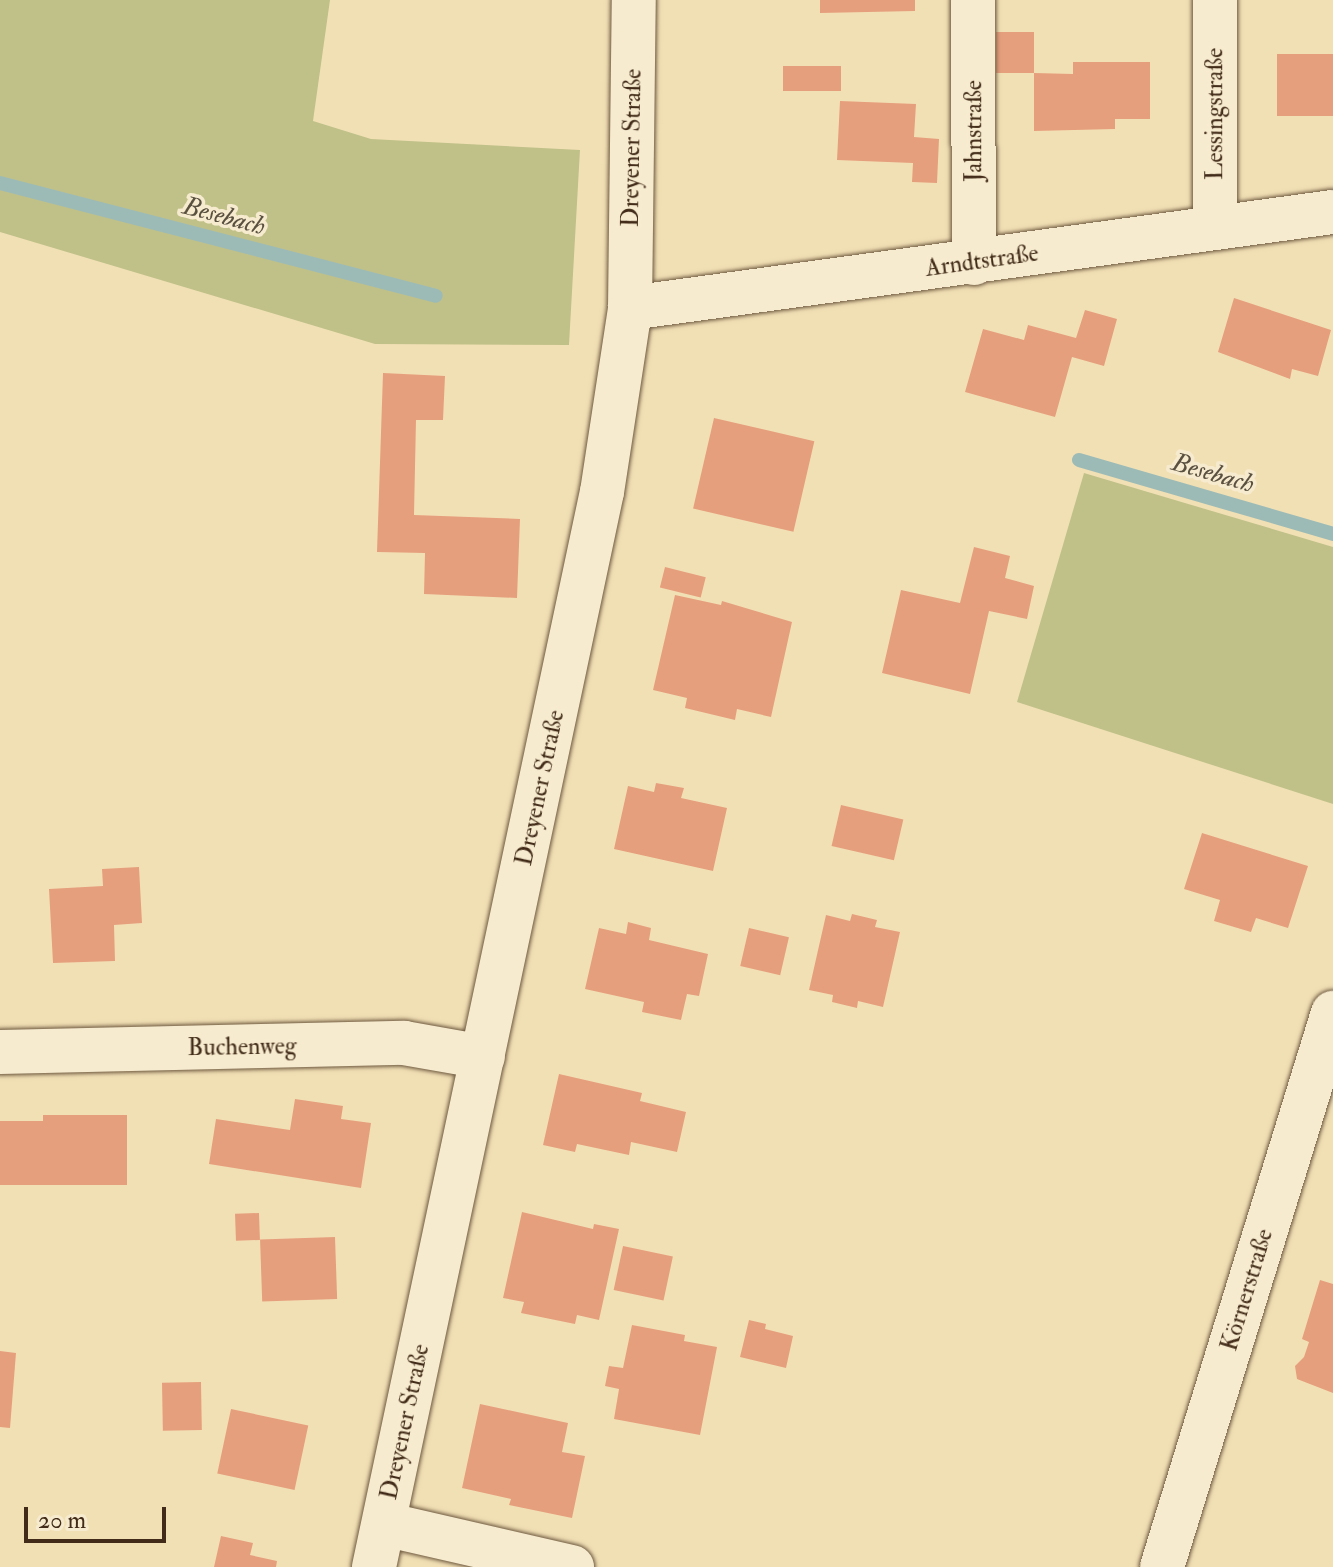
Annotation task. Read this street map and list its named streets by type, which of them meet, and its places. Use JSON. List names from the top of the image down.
{
  "streets": {
    "street": [
      "Lessingstraße",
      "Jahnstraße",
      "Dreyener Straße",
      "Arndtstraße",
      "Buchenweg",
      "Körnerstraße"
    ]
  },
  "crossings": [
    ["Lessingstraße", "Arndtstraße"],
    ["Jahnstraße", "Arndtstraße"],
    ["Dreyener Straße", "Arndtstraße"],
    ["Dreyener Straße", "Buchenweg"]
  ],
  "water": ["Besebach"],
  "scale_bar": "20 m"
}
